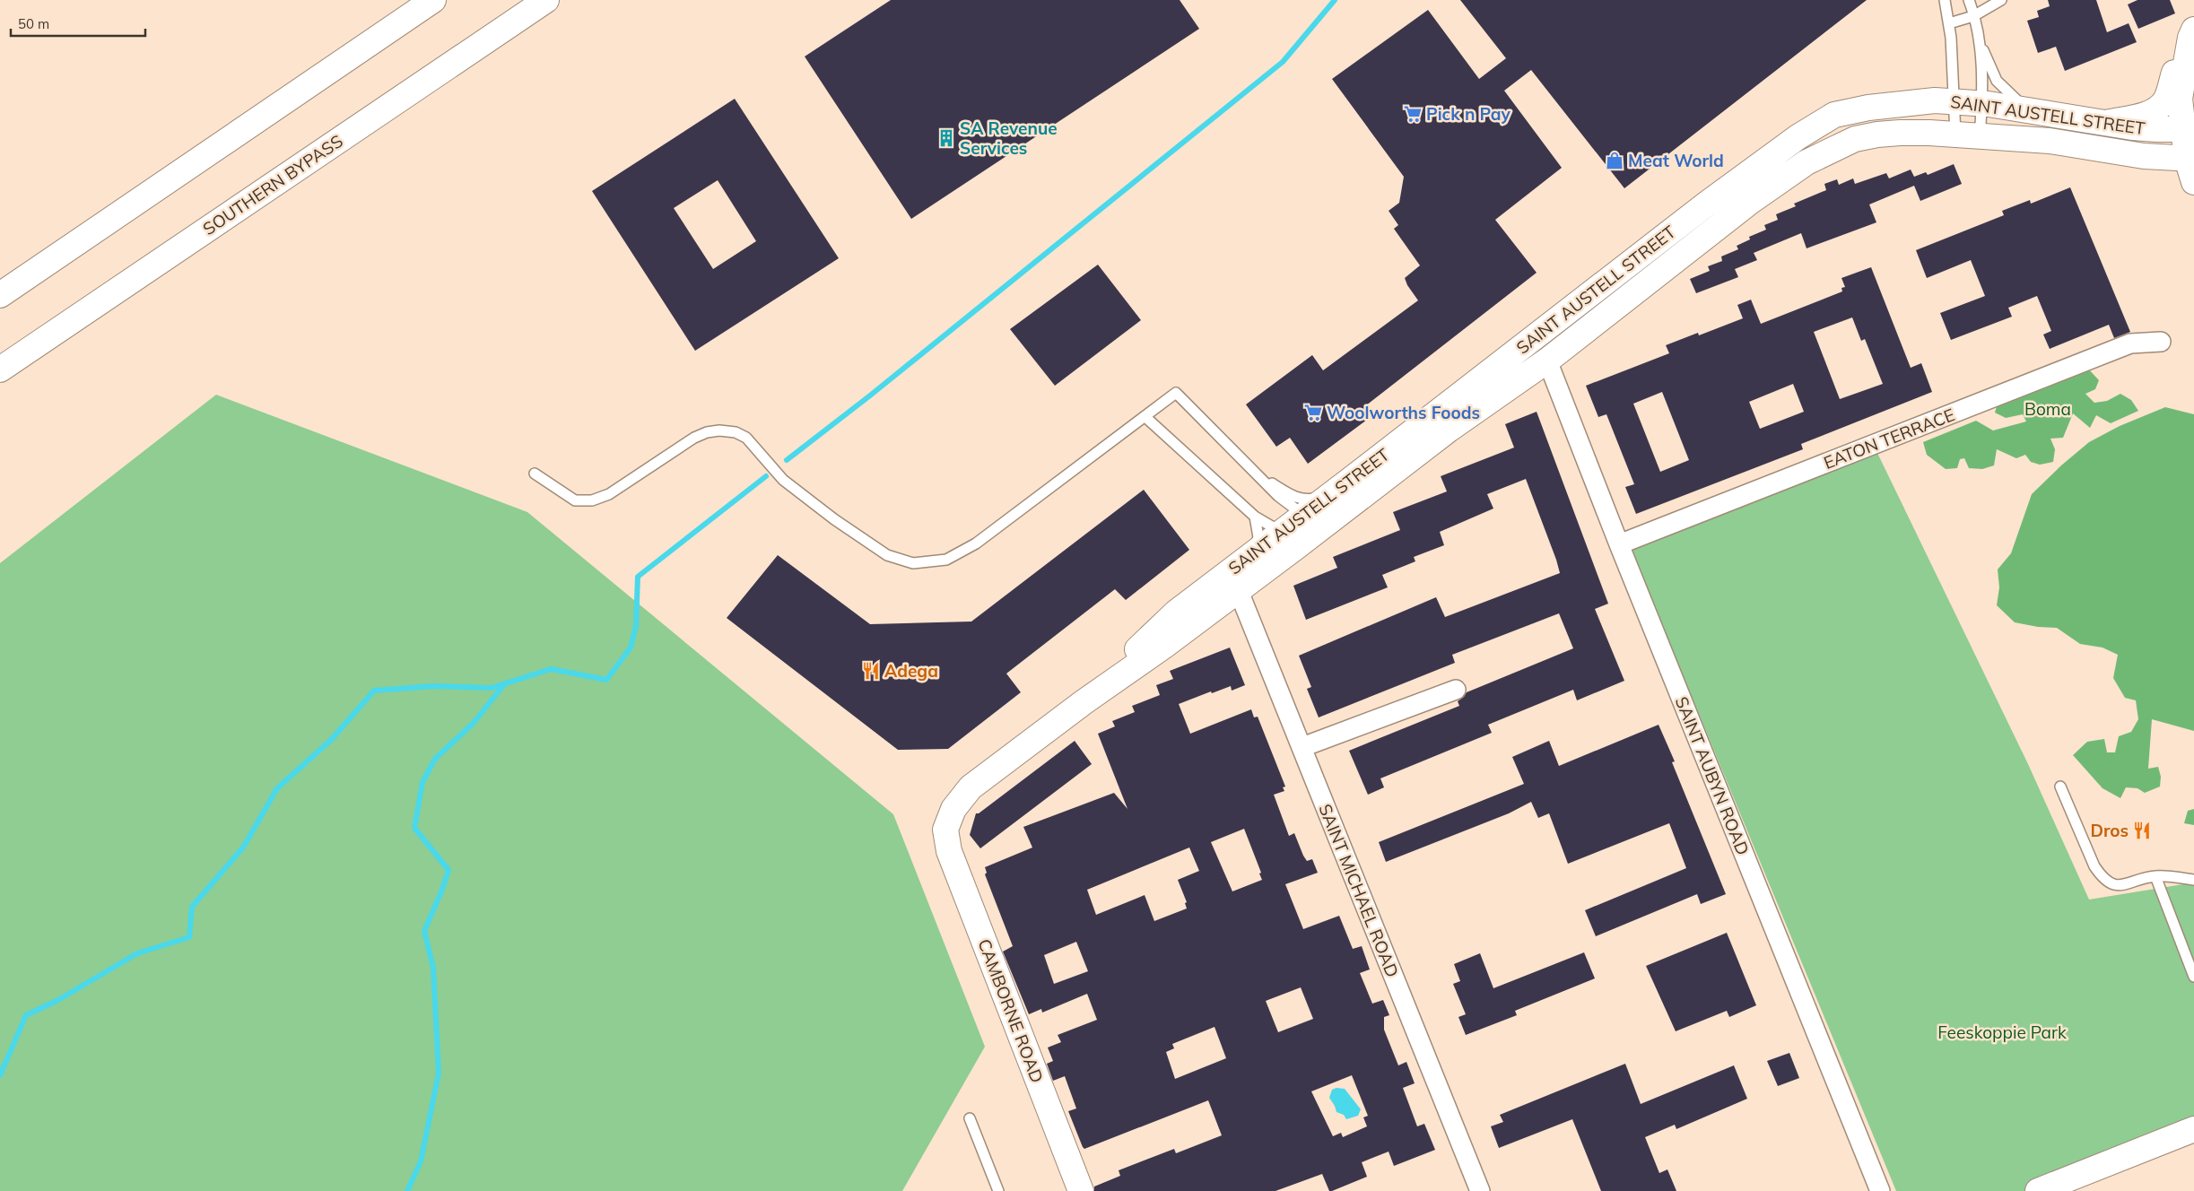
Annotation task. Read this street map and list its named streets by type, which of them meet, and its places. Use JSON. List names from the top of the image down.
{
  "streets": {
    "main road": ["SAINT AUSTELL STREET", "SOUTHERN BYPASS", "CAMBORNE ROAD"],
    "street": ["EATON TERRACE", "SAINT AUBYN ROAD", "SAINT MICHAEL ROAD"]
  },
  "crossings": [
    ["SAINT AUSTELL STREET", "SAINT AUBYN ROAD"],
    ["SAINT AUSTELL STREET", "SAINT MICHAEL ROAD"],
    ["SAINT AUSTELL STREET", "CAMBORNE ROAD"],
    ["EATON TERRACE", "SAINT AUBYN ROAD"]
  ],
  "parks": ["Boma", "Feeskoppie Park"],
  "places": {
    "supermarket": ["Pick n Pay", "Woolworths Foods"],
    "building": ["SA Revenue Services"],
    "shop": ["Meat World"],
    "restaurant": ["Adega", "Dros"]
  },
  "scale_bar": "50 m"
}
